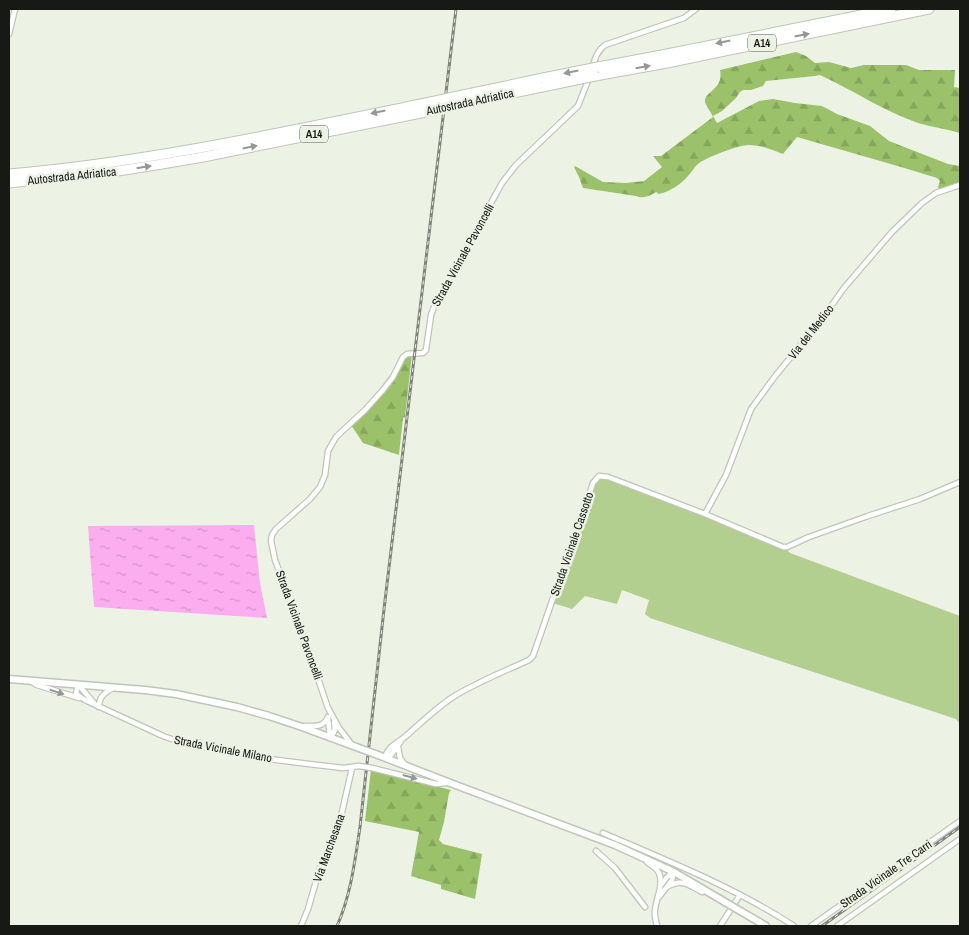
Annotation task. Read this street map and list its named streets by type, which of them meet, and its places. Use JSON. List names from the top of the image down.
{
  "streets": {
    "highway": ["A14", "Autostrada Adriatica"],
    "street": [
      "Strada Vicinale Pavoncelli",
      "Via del Medico",
      "Strada Vicinale Cassotto",
      "Strada Vicinale Milano",
      "Via Marchesana",
      "Strada Vicinale Tre Carri"
    ]
  },
  "crossings": [
    ["Via del Medico", "Strada Vicinale Cassotto"],
    ["Strada Vicinale Milano", "Via Marchesana"]
  ]
}
